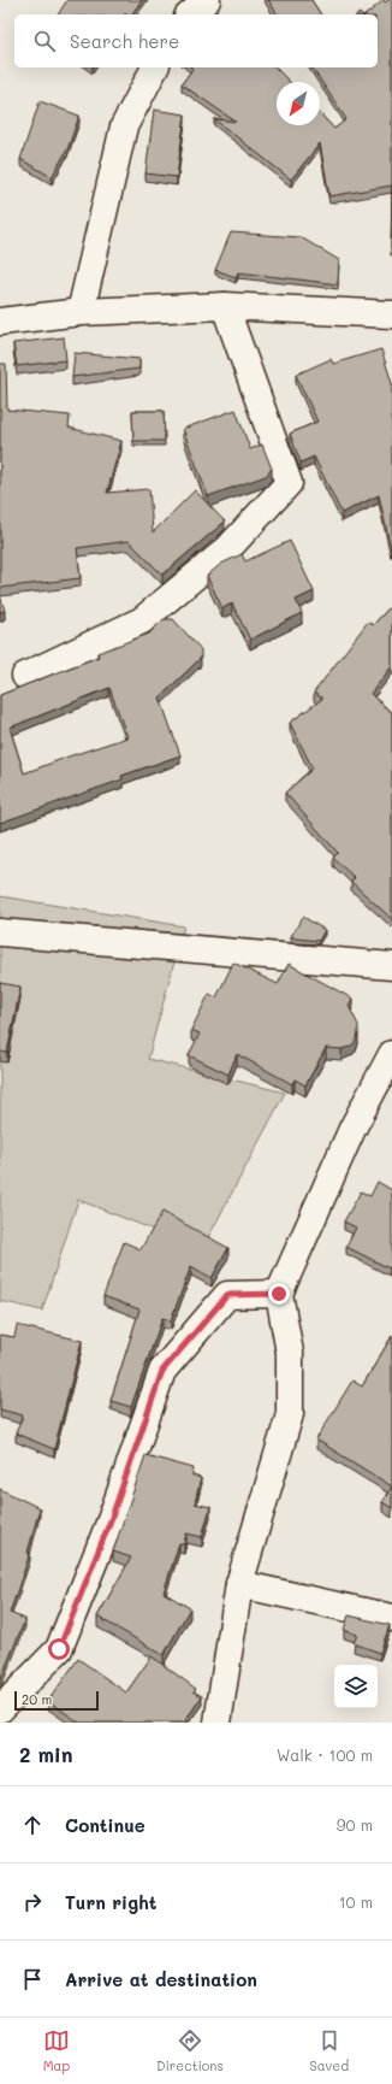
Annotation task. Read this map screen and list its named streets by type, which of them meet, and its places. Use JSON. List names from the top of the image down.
{
  "scale_bar": "20 m",
  "north": "bottom left",
  "page": {
    "search": "Search here",
    "scale": "20 m",
    "heading": ["2 min", "Walk · 100 m"],
    "list": [
      ["Continue", "90 m"],
      ["Turn right", "10 m"],
      "Arrive at destination"
    ],
    "nav": ["Map", "Directions", "Saved"]
  }
}
